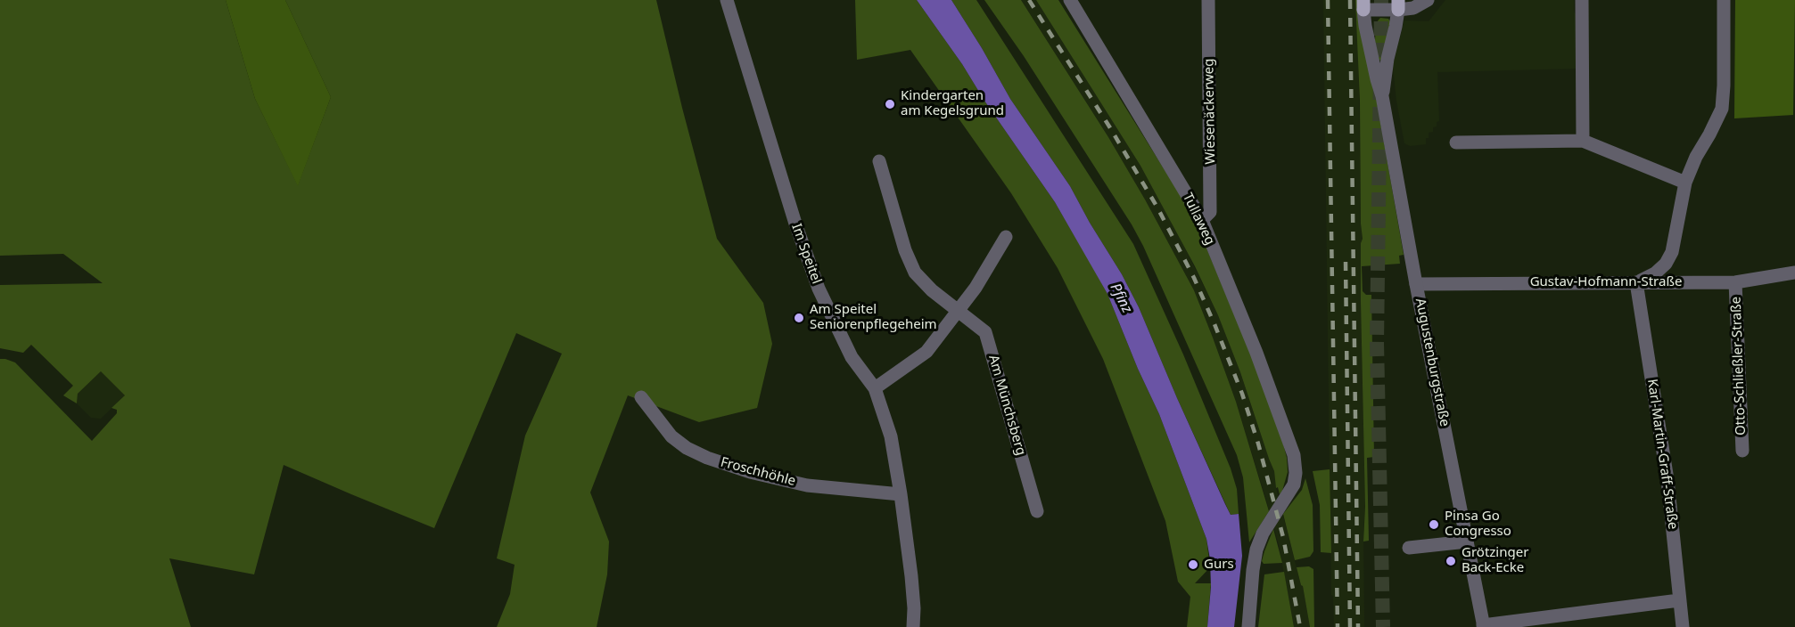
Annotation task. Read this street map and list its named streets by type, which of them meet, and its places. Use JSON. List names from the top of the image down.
{
  "streets": {
    "street": [
      "Wiesenäckerweg",
      "Tullaweg",
      "Im Speitel",
      "Gustav-Hofmann-Straße",
      "Augustenburgstraße",
      "Otto-Schließler-Straße",
      "Am Münchsberg",
      "Karl-Martin-Graff-Straße",
      "Froschhöhle"
    ]
  },
  "crossings": [
    ["Wiesenäckerweg", "Tullaweg"],
    ["Im Speitel", "Froschhöhle"],
    ["Gustav-Hofmann-Straße", "Augustenburgstraße"],
    ["Gustav-Hofmann-Straße", "Otto-Schließler-Straße"],
    ["Gustav-Hofmann-Straße", "Karl-Martin-Graff-Straße"]
  ],
  "water": ["Pfinz"],
  "places": [
    "Kindergarten am Kegelsgrund",
    "Am Speitel Seniorenpflegeheim",
    "Pinsa Go Congresso",
    "Grötzinger Back-Ecke",
    "Gurs"
  ]
}
